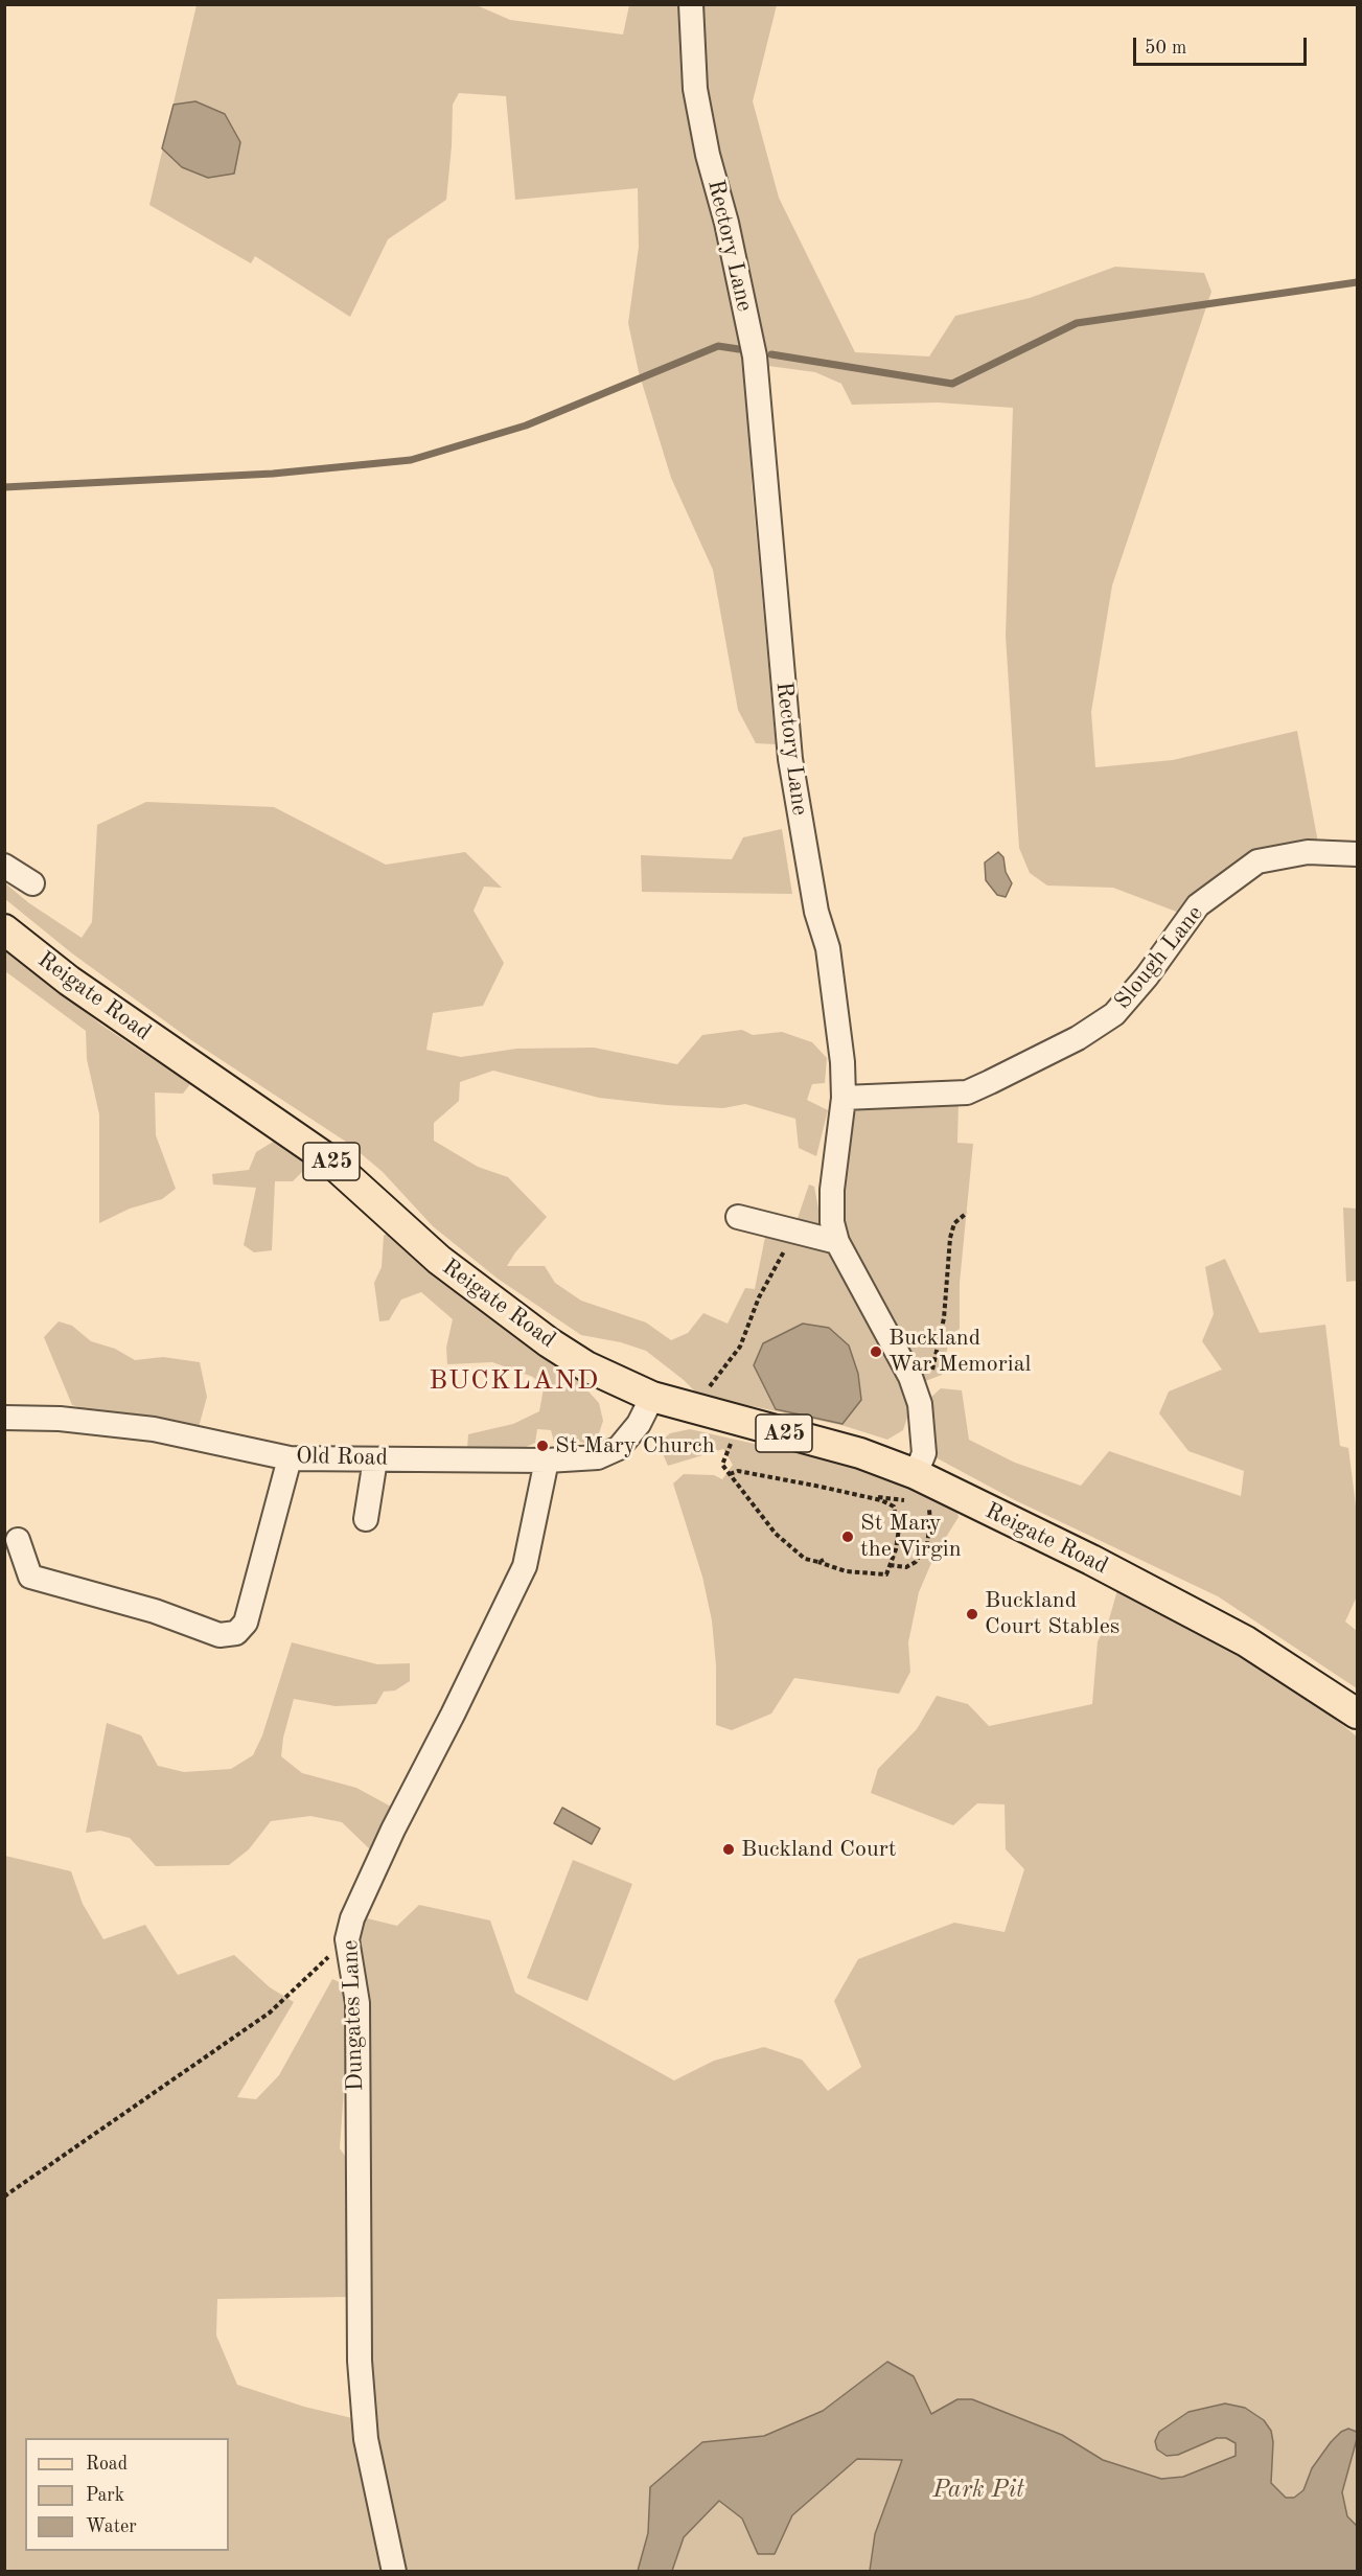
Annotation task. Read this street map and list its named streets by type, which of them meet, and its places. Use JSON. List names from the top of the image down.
{
  "streets": {
    "main road": ["Reigate Road", "A25"],
    "street": [
      "Rectory Lane",
      "Slough Lane",
      "Old Road",
      "Dungates Lane"
    ]
  },
  "crossings": [
    ["Rectory Lane", "Slough Lane"],
    ["Rectory Lane", "Reigate Road"],
    ["Reigate Road", "Old Road"],
    ["Old Road", "Dungates Lane"]
  ],
  "districts": ["BUCKLAND"],
  "water": ["Park Pit"],
  "places": [
    "Buckland War Memorial",
    "St Mary Church",
    "St Mary the Virgin",
    "Buckland Court Stables",
    "Buckland Court"
  ],
  "legend": ["Road", "Park", "Water"],
  "scale_bar": "50 m"
}
